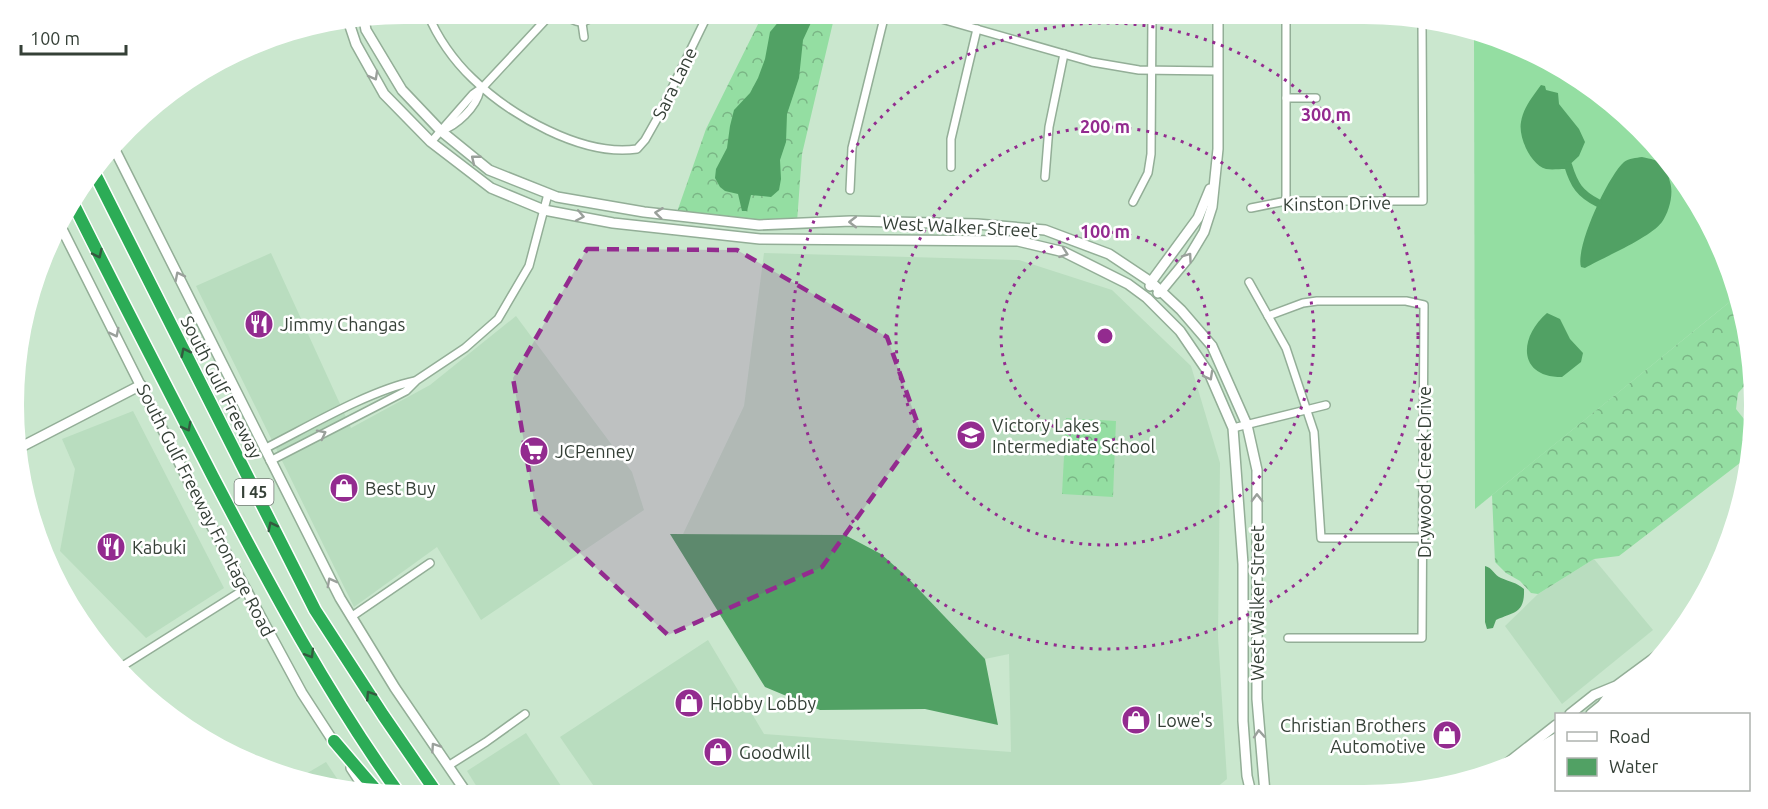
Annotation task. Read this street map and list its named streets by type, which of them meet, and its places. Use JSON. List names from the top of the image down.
{
  "streets": {
    "highway": ["South Gulf Freeway", "I 45"],
    "street": [
      "Sara Lane",
      "Kinston Drive",
      "West Walker Street",
      "Drywood Creek Drive",
      "South Gulf Freeway Frontage Road"
    ]
  },
  "places": {
    "restaurant": ["Jimmy Changas", "Kabuki"],
    "school or university": ["Victory Lakes Intermediate School"],
    "supermarket": ["JCPenney"],
    "shop": [
      "Best Buy",
      "Hobby Lobby",
      "Lowe's",
      "Christian Brothers Automotive",
      "Goodwill"
    ]
  },
  "legend": ["Road", "Water"],
  "scale_bar": "100 m",
  "rings": ["300 m", "200 m", "100 m"]
}
